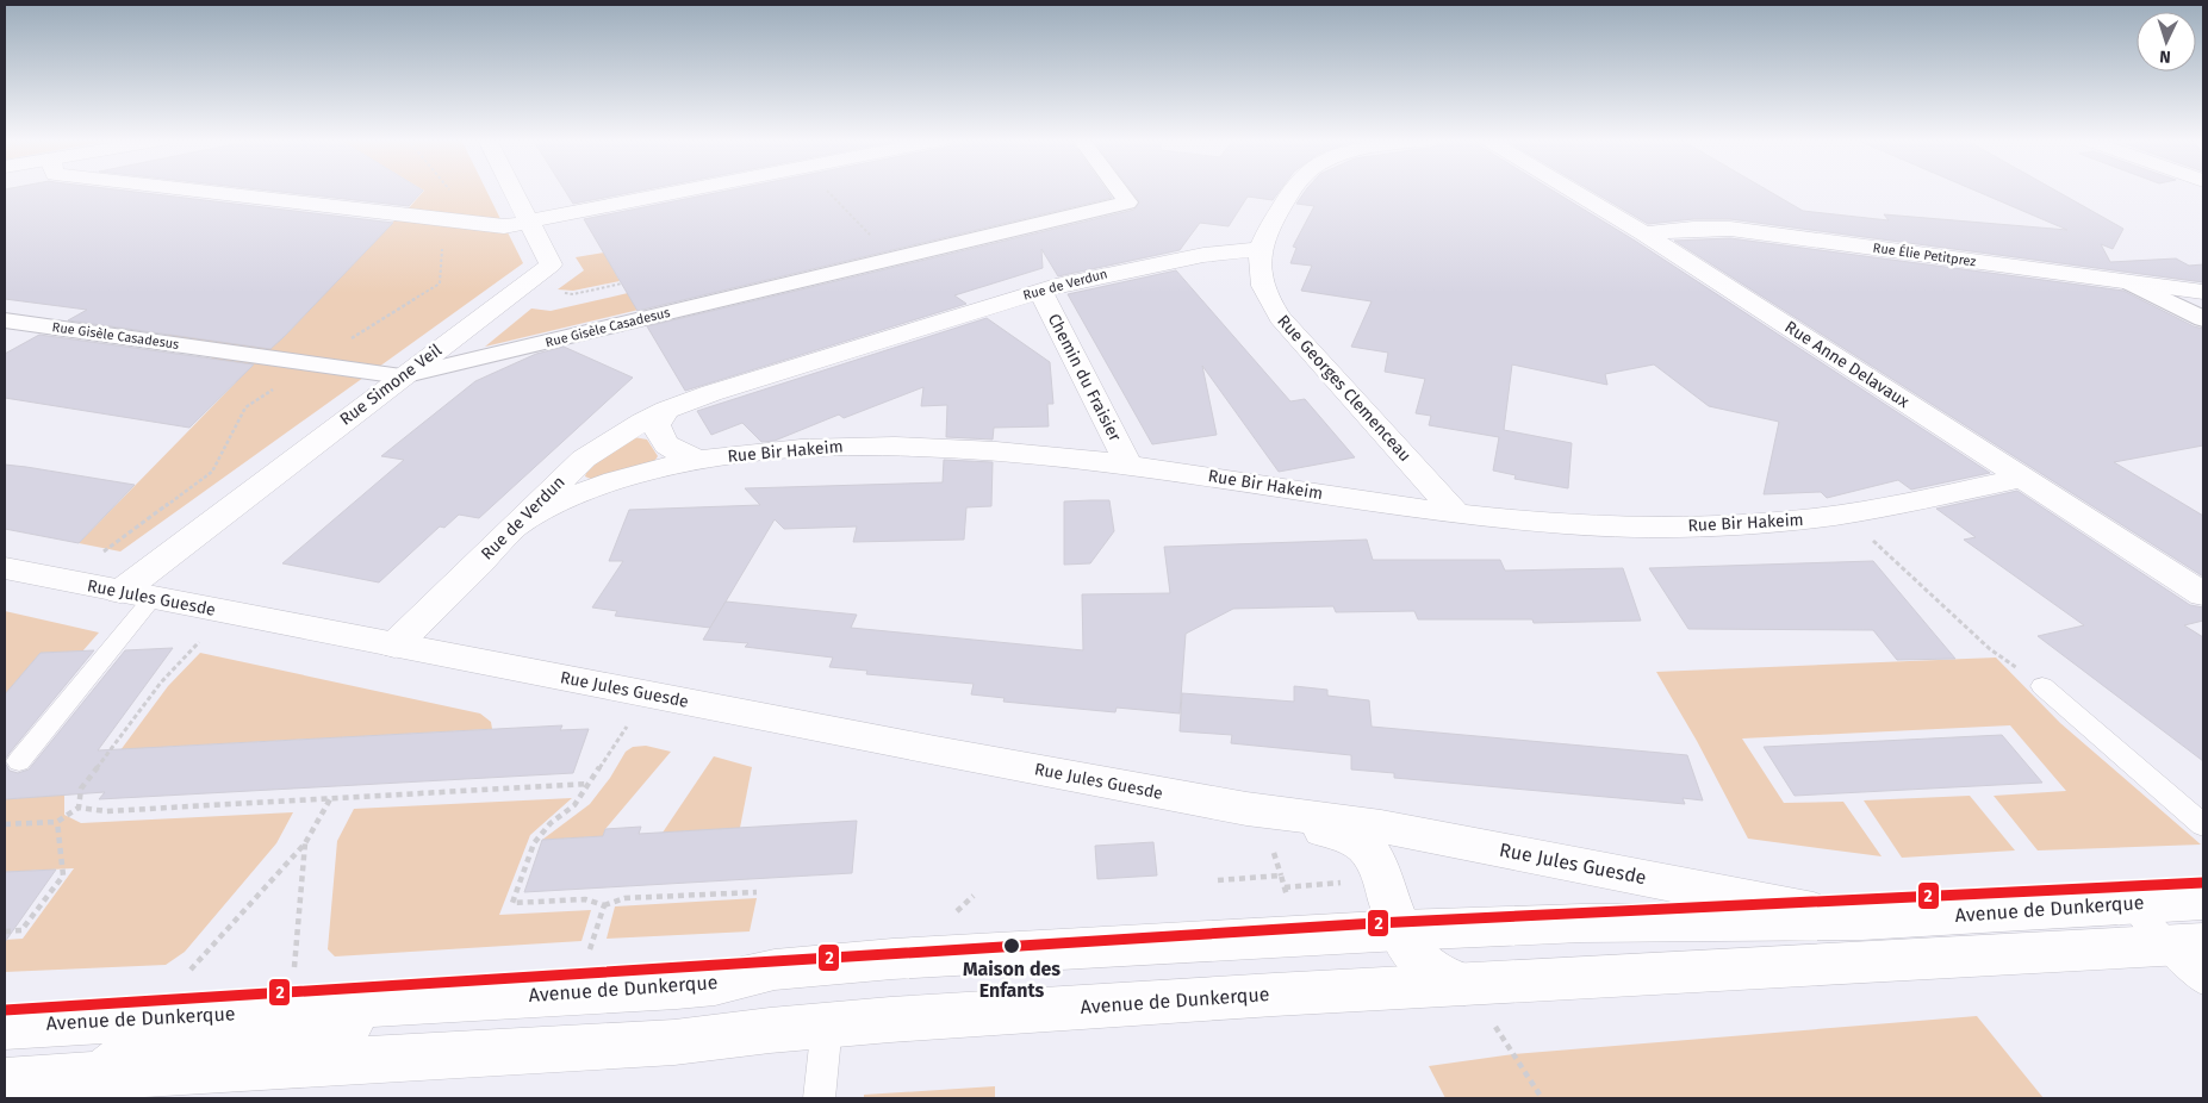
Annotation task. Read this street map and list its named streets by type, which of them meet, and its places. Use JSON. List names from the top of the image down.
{
  "streets": {
    "street": [
      "Rue Élie Petitprez",
      "Rue de Verdun",
      "Rue Gisèle Casadesus",
      "Rue Anne Delavaux",
      "Chemin du Fraisier",
      "Rue Simone Veil",
      "Rue Georges Clemenceau",
      "Rue Bir Hakeim",
      "Rue Jules Guesde",
      "Avenue de Dunkerque"
    ]
  },
  "crossings": [
    ["Rue Élie Petitprez", "Rue Anne Delavaux"],
    ["Rue de Verdun", "Chemin du Fraisier"],
    ["Rue de Verdun", "Rue Georges Clemenceau"],
    ["Rue de Verdun", "Rue Bir Hakeim"],
    ["Rue de Verdun", "Rue Jules Guesde"],
    ["Rue Gisèle Casadesus", "Rue Simone Veil"],
    ["Rue Anne Delavaux", "Rue Bir Hakeim"],
    ["Chemin du Fraisier", "Rue Bir Hakeim"],
    ["Rue Simone Veil", "Rue Jules Guesde"],
    ["Rue Georges Clemenceau", "Rue Bir Hakeim"],
    ["Rue Jules Guesde", "Avenue de Dunkerque"]
  ],
  "places": ["Maison des Enfants"],
  "lines": ["transit line 2"],
  "north": "bottom"
}
